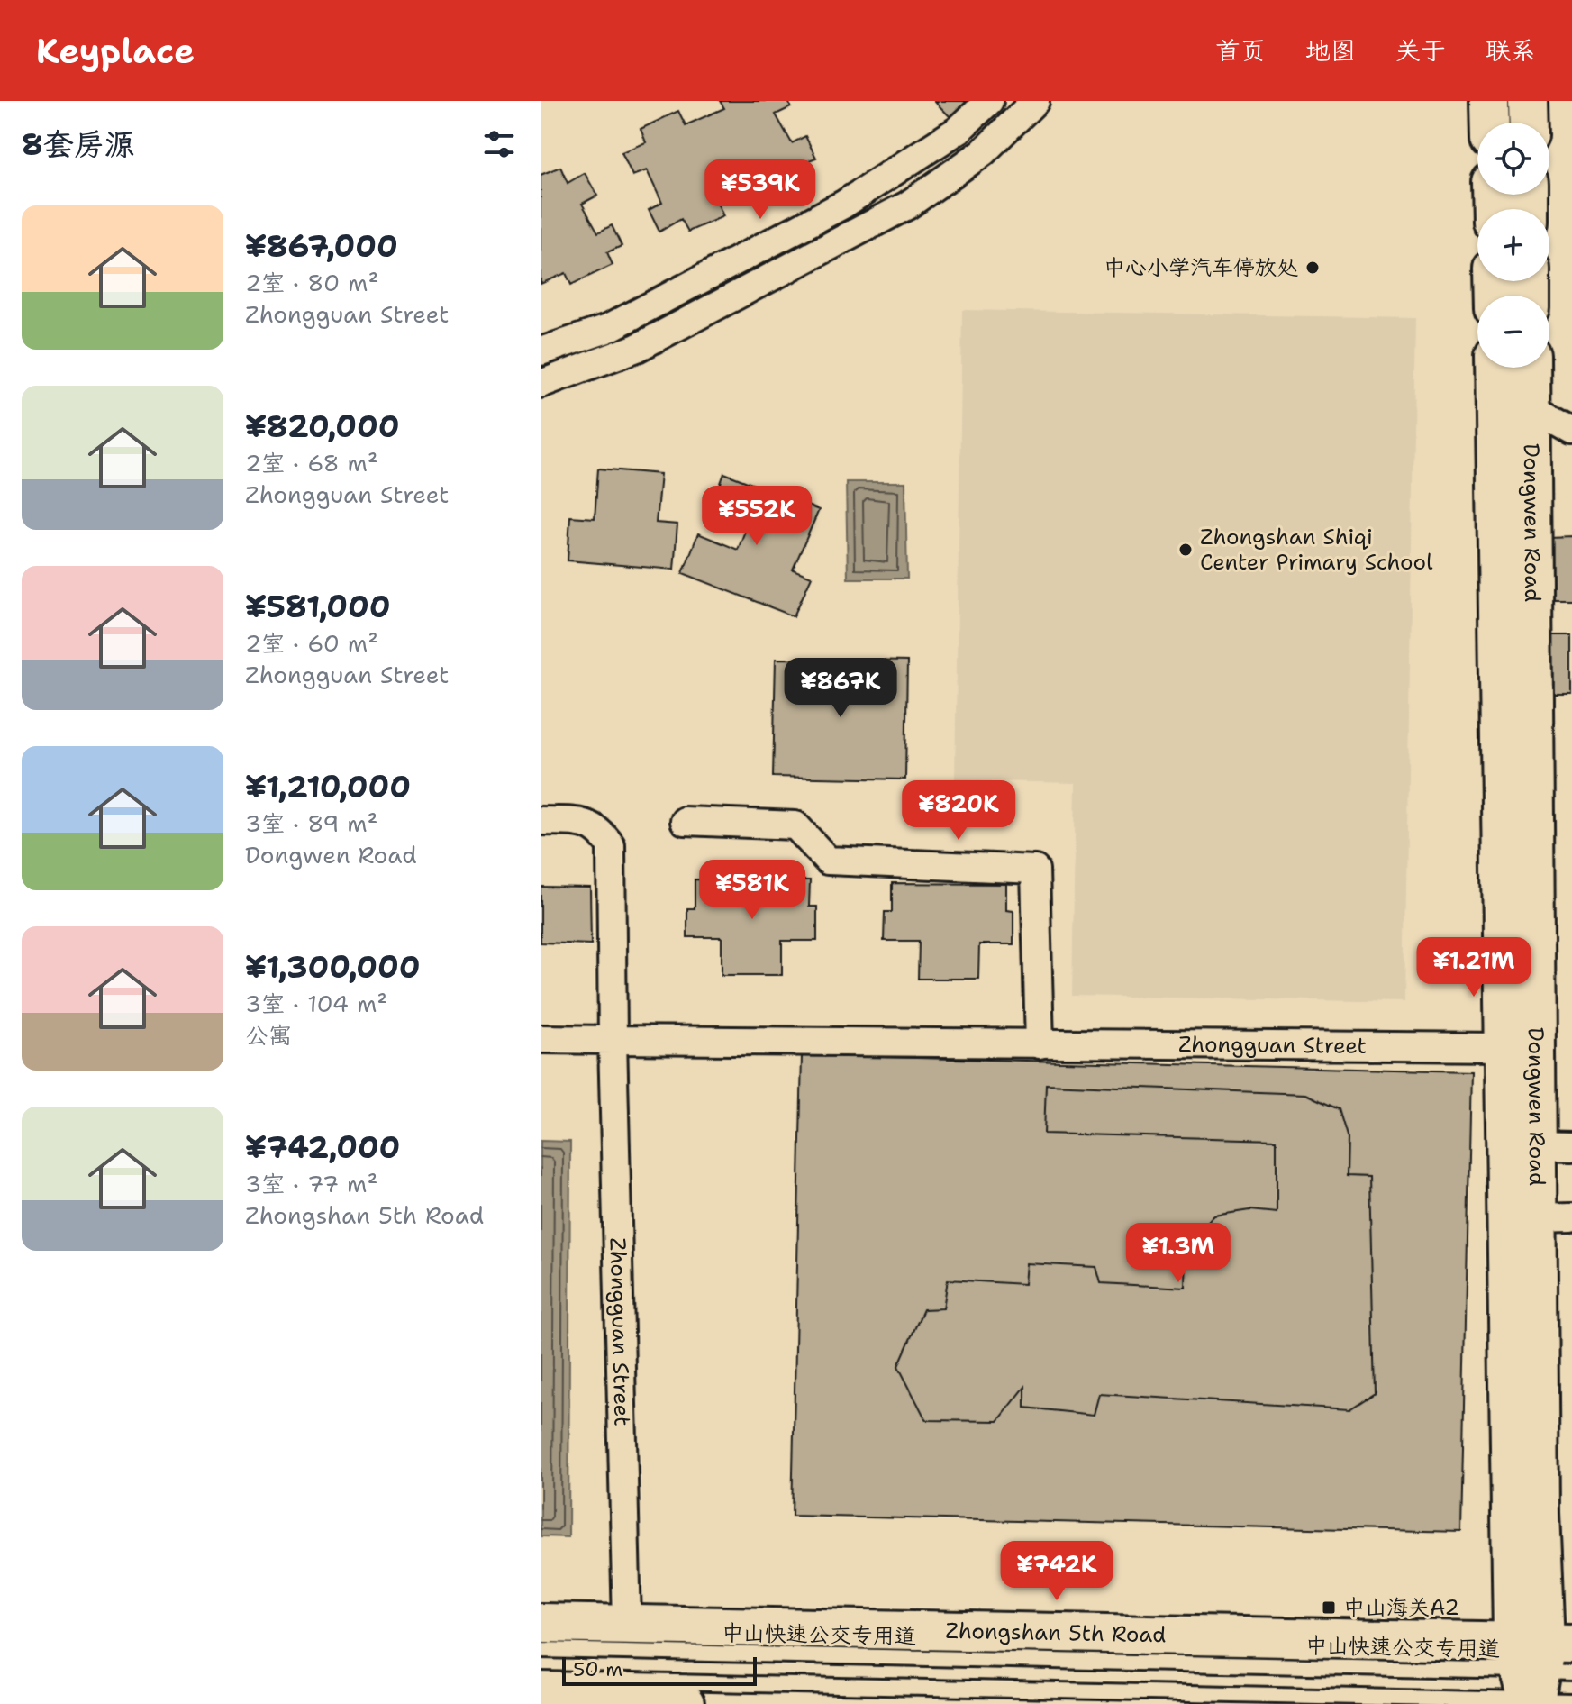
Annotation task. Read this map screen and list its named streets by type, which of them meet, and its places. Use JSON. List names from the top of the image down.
{
  "streets": {
    "street": ["Dongwen Road", "Zhongguan Street", "Zhongshan 5th Road"],
    "lane": ["中山快速公交专用道"]
  },
  "crossings": [
    ["Dongwen Road", "Zhongguan Street"],
    ["Dongwen Road", "Zhongshan 5th Road"],
    ["Dongwen Road", "中山快速公交专用道"],
    ["Zhongguan Street", "Zhongshan 5th Road"],
    ["Zhongshan 5th Road", "中山快速公交专用道"]
  ],
  "places": {
    "other": ["中心小学汽车停放处", "Zhongshan Shiqi Center Primary School"],
    "transit": ["中山海关A2"]
  },
  "scale_bar": "50 m",
  "page": {
    "header": "Keyplace",
    "nav": [
      "首页",
      "地图",
      "关于",
      "联系"
    ],
    "heading": "8套房源",
    "map_buttons": ["+", "−"],
    "price": [
      "¥539K",
      "¥552K",
      "¥867K",
      "¥820K",
      "¥581K",
      "¥1.21M",
      "¥1.3M",
      "¥742K"
    ],
    "list": [
      {
        "name": "¥867,000",
        "note": "2室 · 80 m² · Zhongguan Street"
      },
      {
        "name": "¥820,000",
        "note": "2室 · 68 m² · Zhongguan Street"
      },
      {
        "name": "¥581,000",
        "note": "2室 · 60 m² · Zhongguan Street"
      },
      {
        "name": "¥1,210,000",
        "note": "3室 · 89 m² · Dongwen Road"
      },
      {
        "name": "¥1,300,000",
        "note": "3室 · 104 m² · 公寓"
      },
      {
        "name": "¥742,000",
        "note": "3室 · 77 m² · Zhongshan 5th Road"
      }
    ],
    "scale": "50 m"
  }
}
